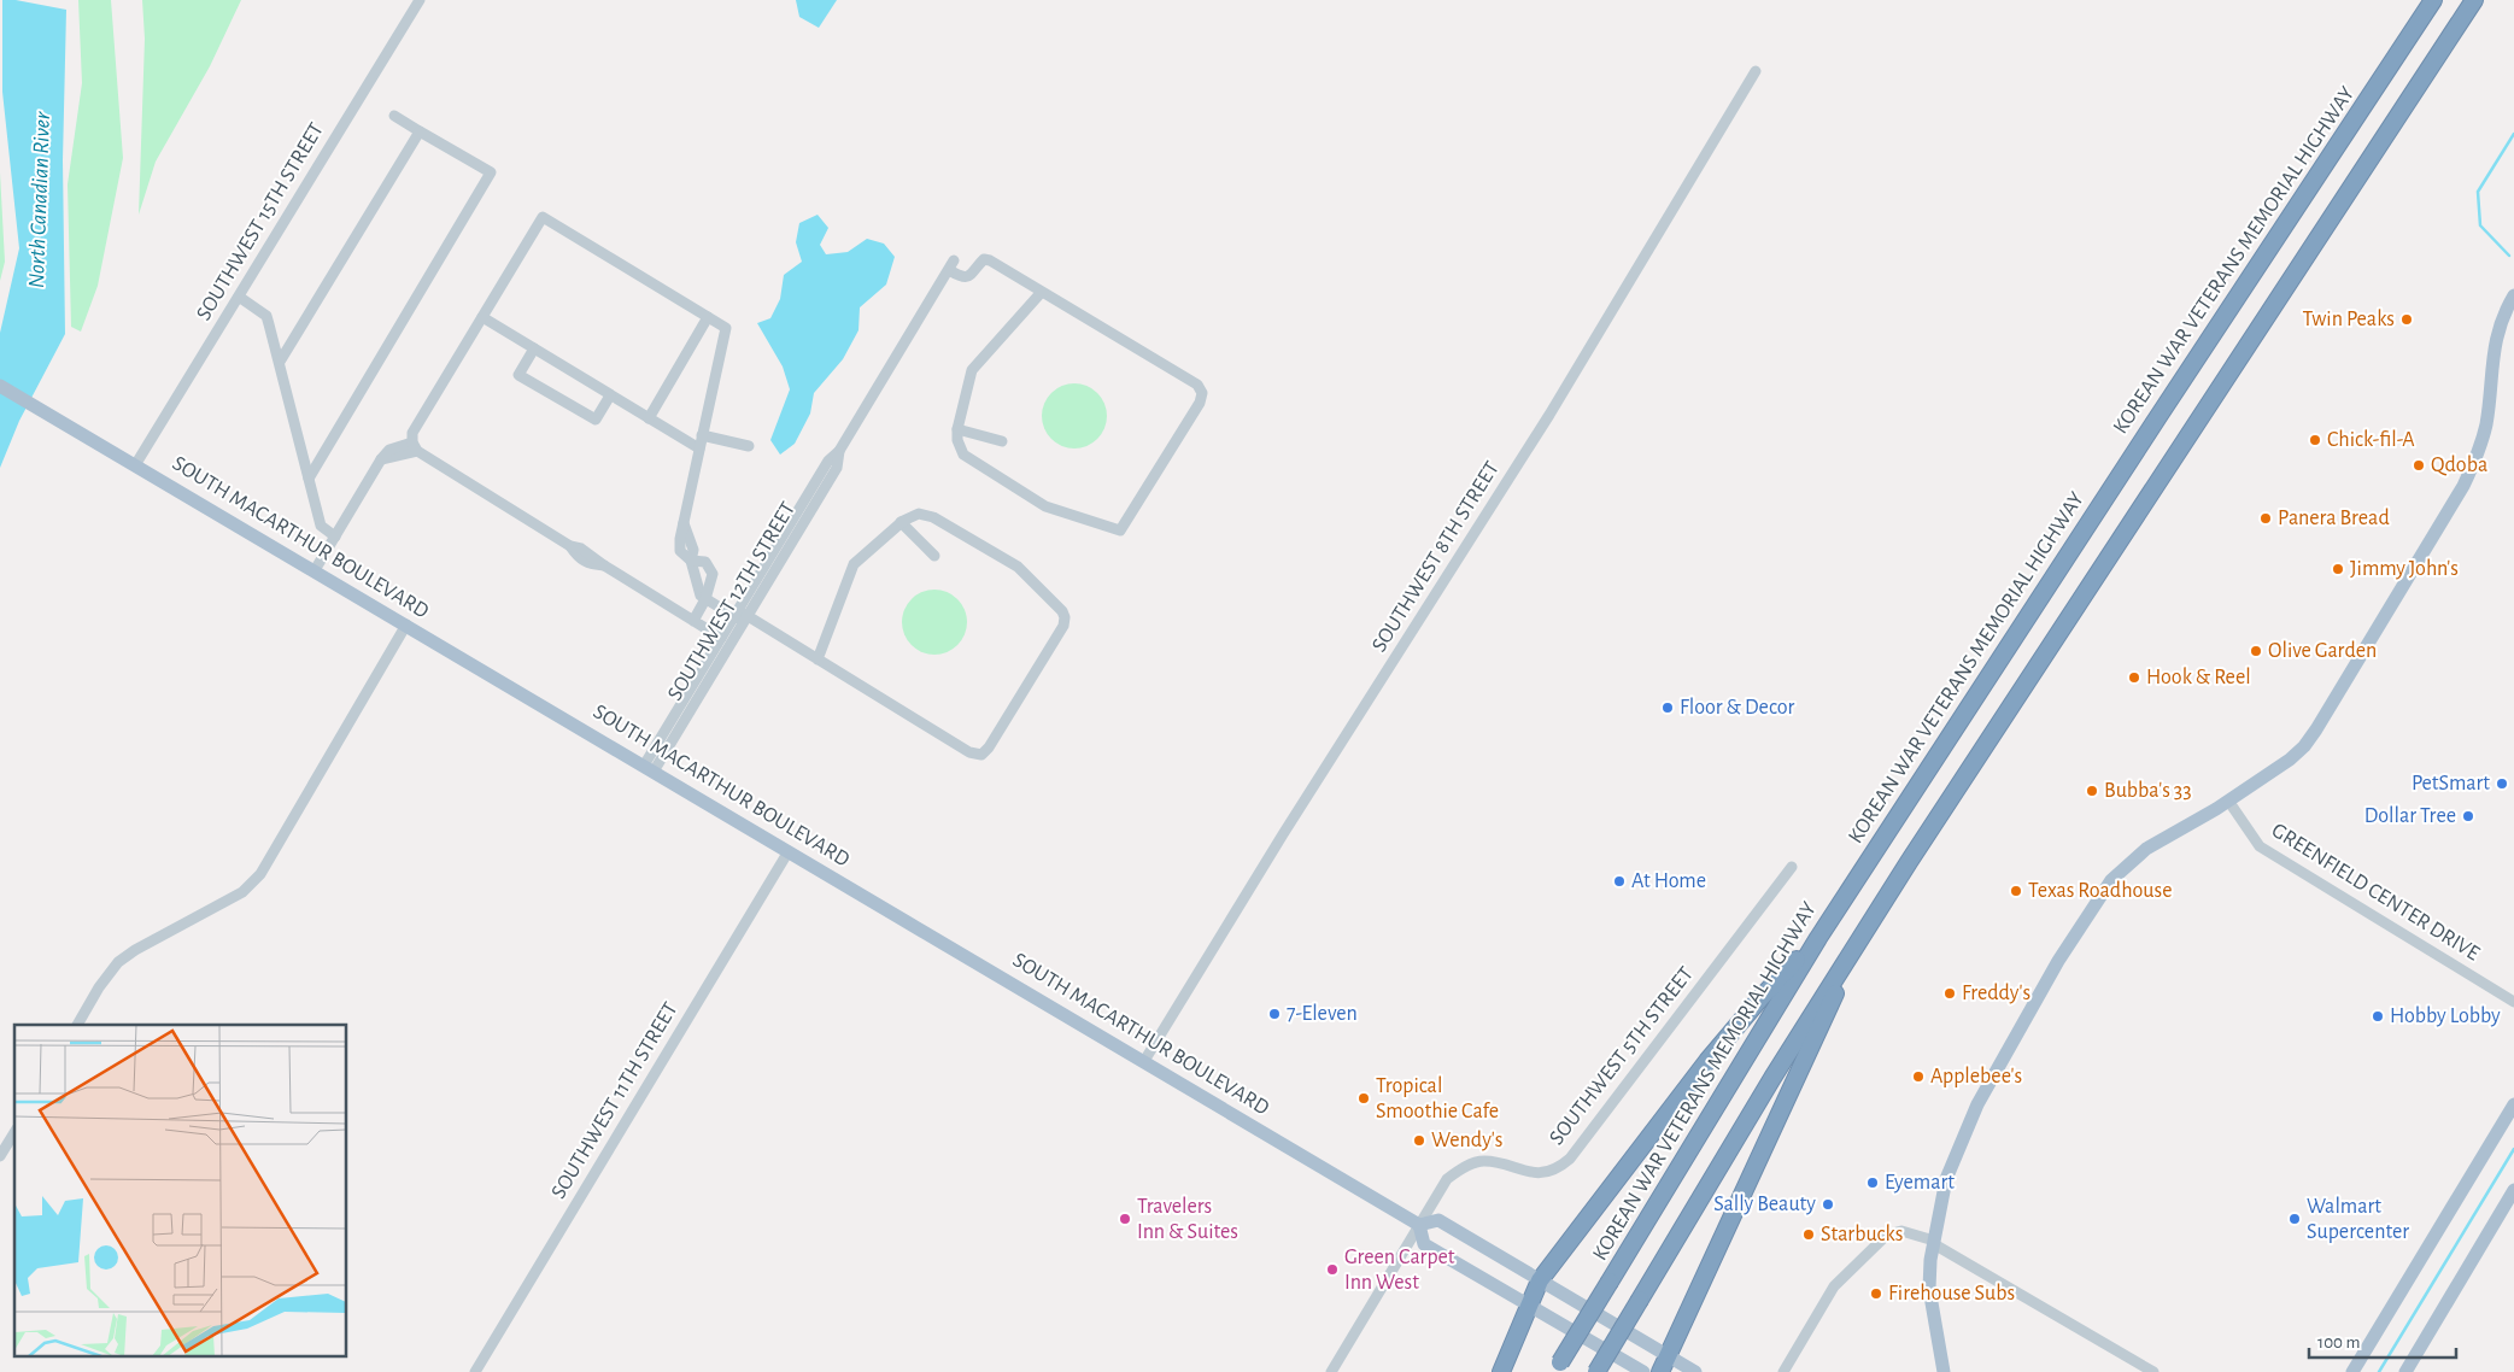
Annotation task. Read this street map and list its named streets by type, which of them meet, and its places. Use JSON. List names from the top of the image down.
{
  "streets": {
    "highway": ["KOREAN WAR VETERANS MEMORIAL HIGHWAY"],
    "main road": ["SOUTH MACARTHUR BOULEVARD"],
    "street": [
      "SOUTHWEST 15TH STREET",
      "SOUTHWEST 8TH STREET",
      "SOUTHWEST 12TH STREET",
      "GREENFIELD CENTER DRIVE",
      "SOUTHWEST 5TH STREET",
      "SOUTHWEST 11TH STREET"
    ]
  },
  "crossings": [
    ["SOUTHWEST 15TH STREET", "SOUTH MACARTHUR BOULEVARD"],
    ["SOUTH MACARTHUR BOULEVARD", "SOUTHWEST 8TH STREET"],
    ["SOUTH MACARTHUR BOULEVARD", "SOUTHWEST 12TH STREET"],
    ["SOUTH MACARTHUR BOULEVARD", "SOUTHWEST 5TH STREET"],
    ["SOUTH MACARTHUR BOULEVARD", "SOUTHWEST 11TH STREET"]
  ],
  "water": ["North Canadian River"],
  "places": [
    "Twin Peaks",
    "Chick-fil-A",
    "Qdoba",
    "Panera Bread",
    "Jimmy John's",
    "Olive Garden",
    "Hook & Reel",
    "Floor & Decor",
    "PetSmart",
    "Bubba's 33",
    "Dollar Tree",
    "At Home",
    "Texas Roadhouse",
    "Freddy's",
    "7-Eleven",
    "Hobby Lobby",
    "Applebee's",
    "Tropical Smoothie Cafe",
    "Wendy's",
    "Eyemart",
    "Sally Beauty",
    "Travelers Inn & Suites",
    "Walmart Supercenter",
    "Starbucks",
    "Green Carpet Inn West",
    "Firehouse Subs"
  ],
  "scale_bar": "100 m"
}
